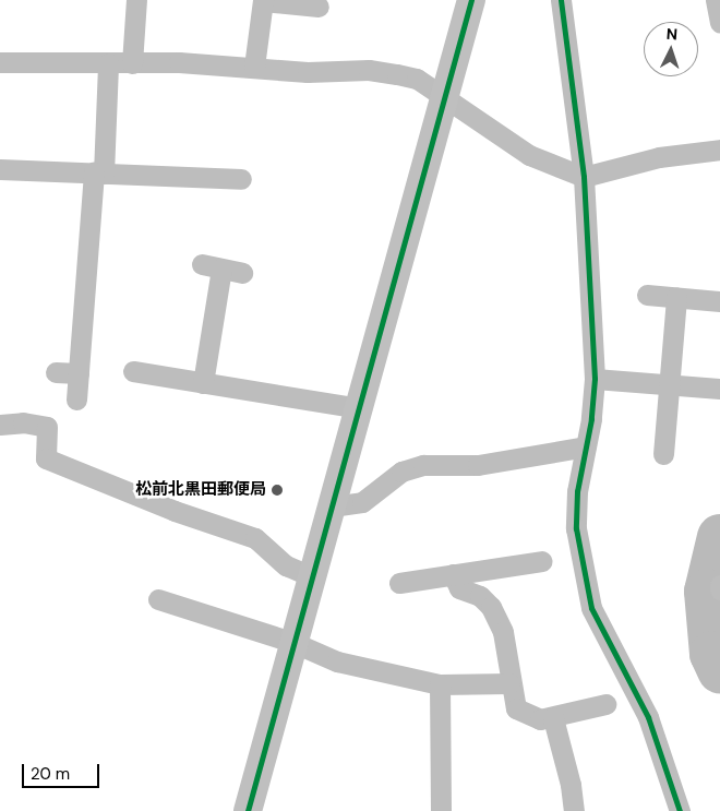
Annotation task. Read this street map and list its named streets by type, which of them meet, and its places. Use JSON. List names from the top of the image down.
{
  "places": ["松前北黒田郵便局"],
  "scale_bar": "20 m",
  "north": "top"
}
